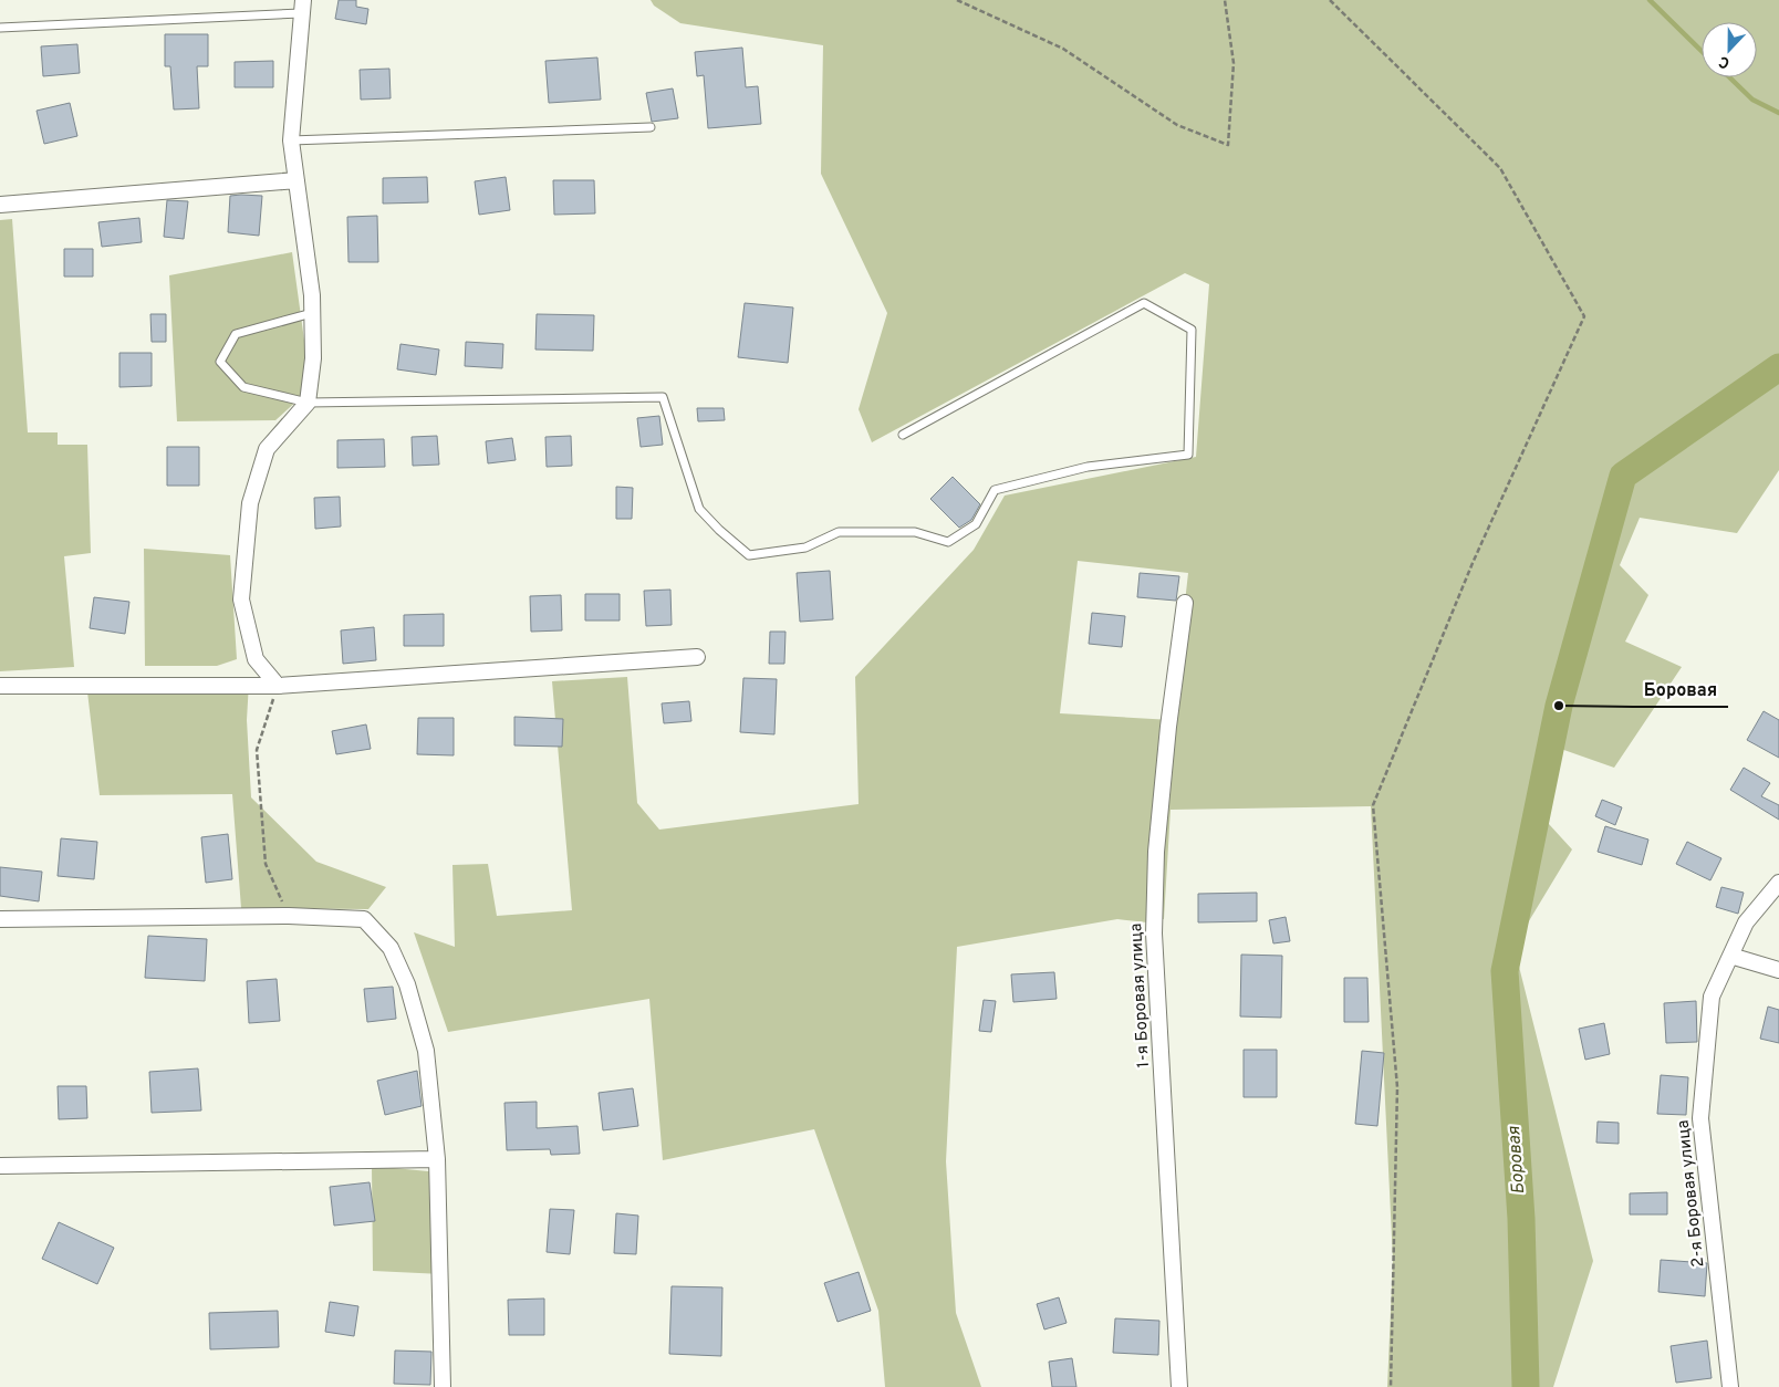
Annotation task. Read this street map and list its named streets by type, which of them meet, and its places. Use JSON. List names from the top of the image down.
{
  "streets": {
    "street": ["1-я Боровая улица", "2-я Боровая улица"]
  },
  "water": ["Боровая"],
  "places": ["Боровая"],
  "north": "bottom"
}
